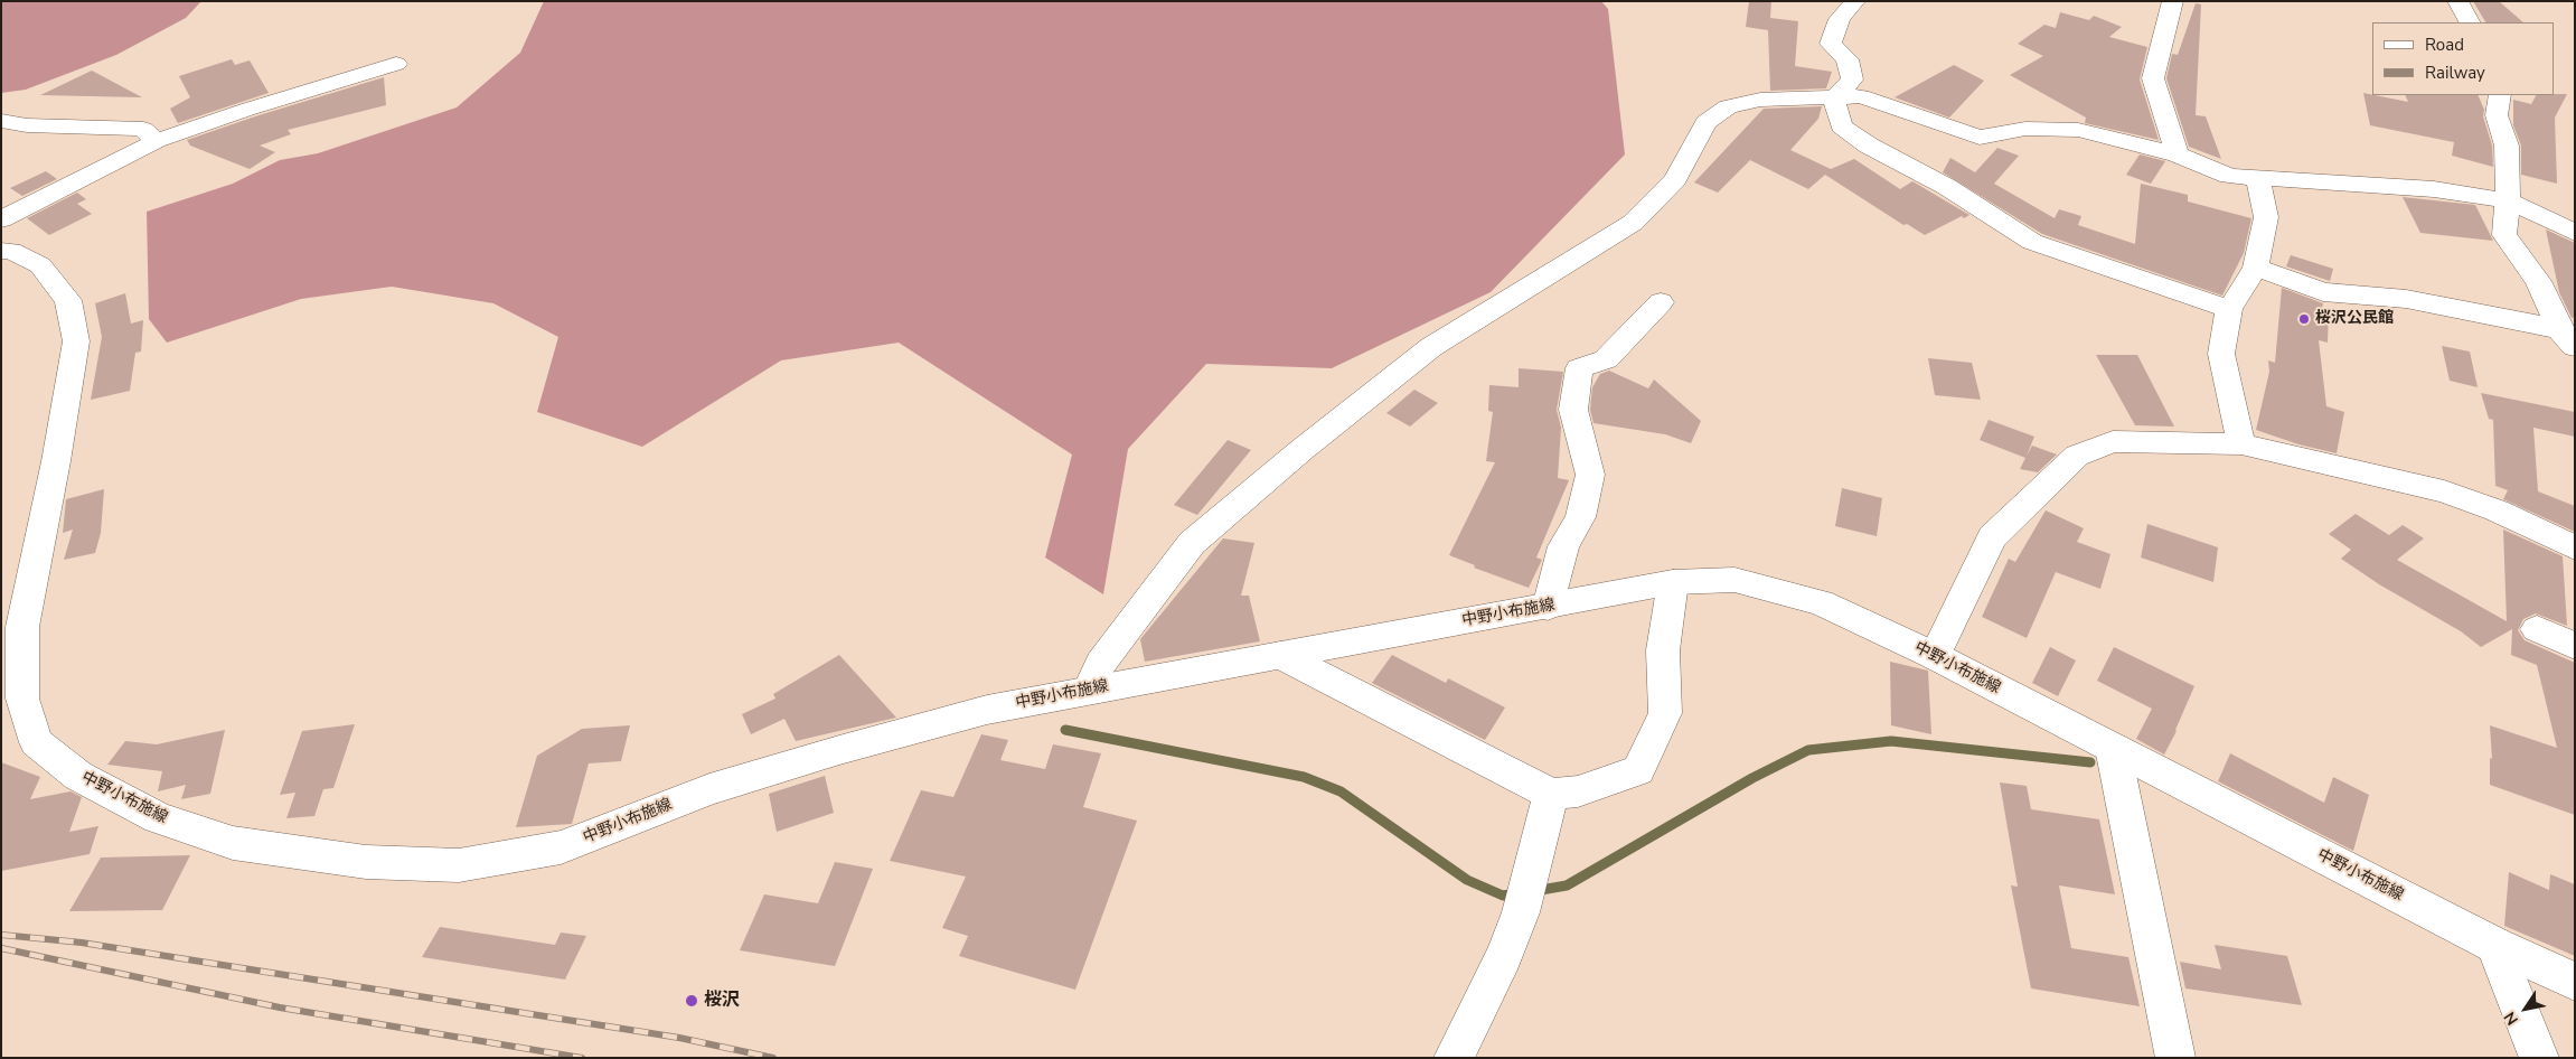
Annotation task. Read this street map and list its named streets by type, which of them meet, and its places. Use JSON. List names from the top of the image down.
{
  "streets": {
    "street": ["中野小布施線"]
  },
  "places": ["桜沢公民館", "桜沢"],
  "legend": ["Road", "Railway"],
  "north": "bottom left"
}
